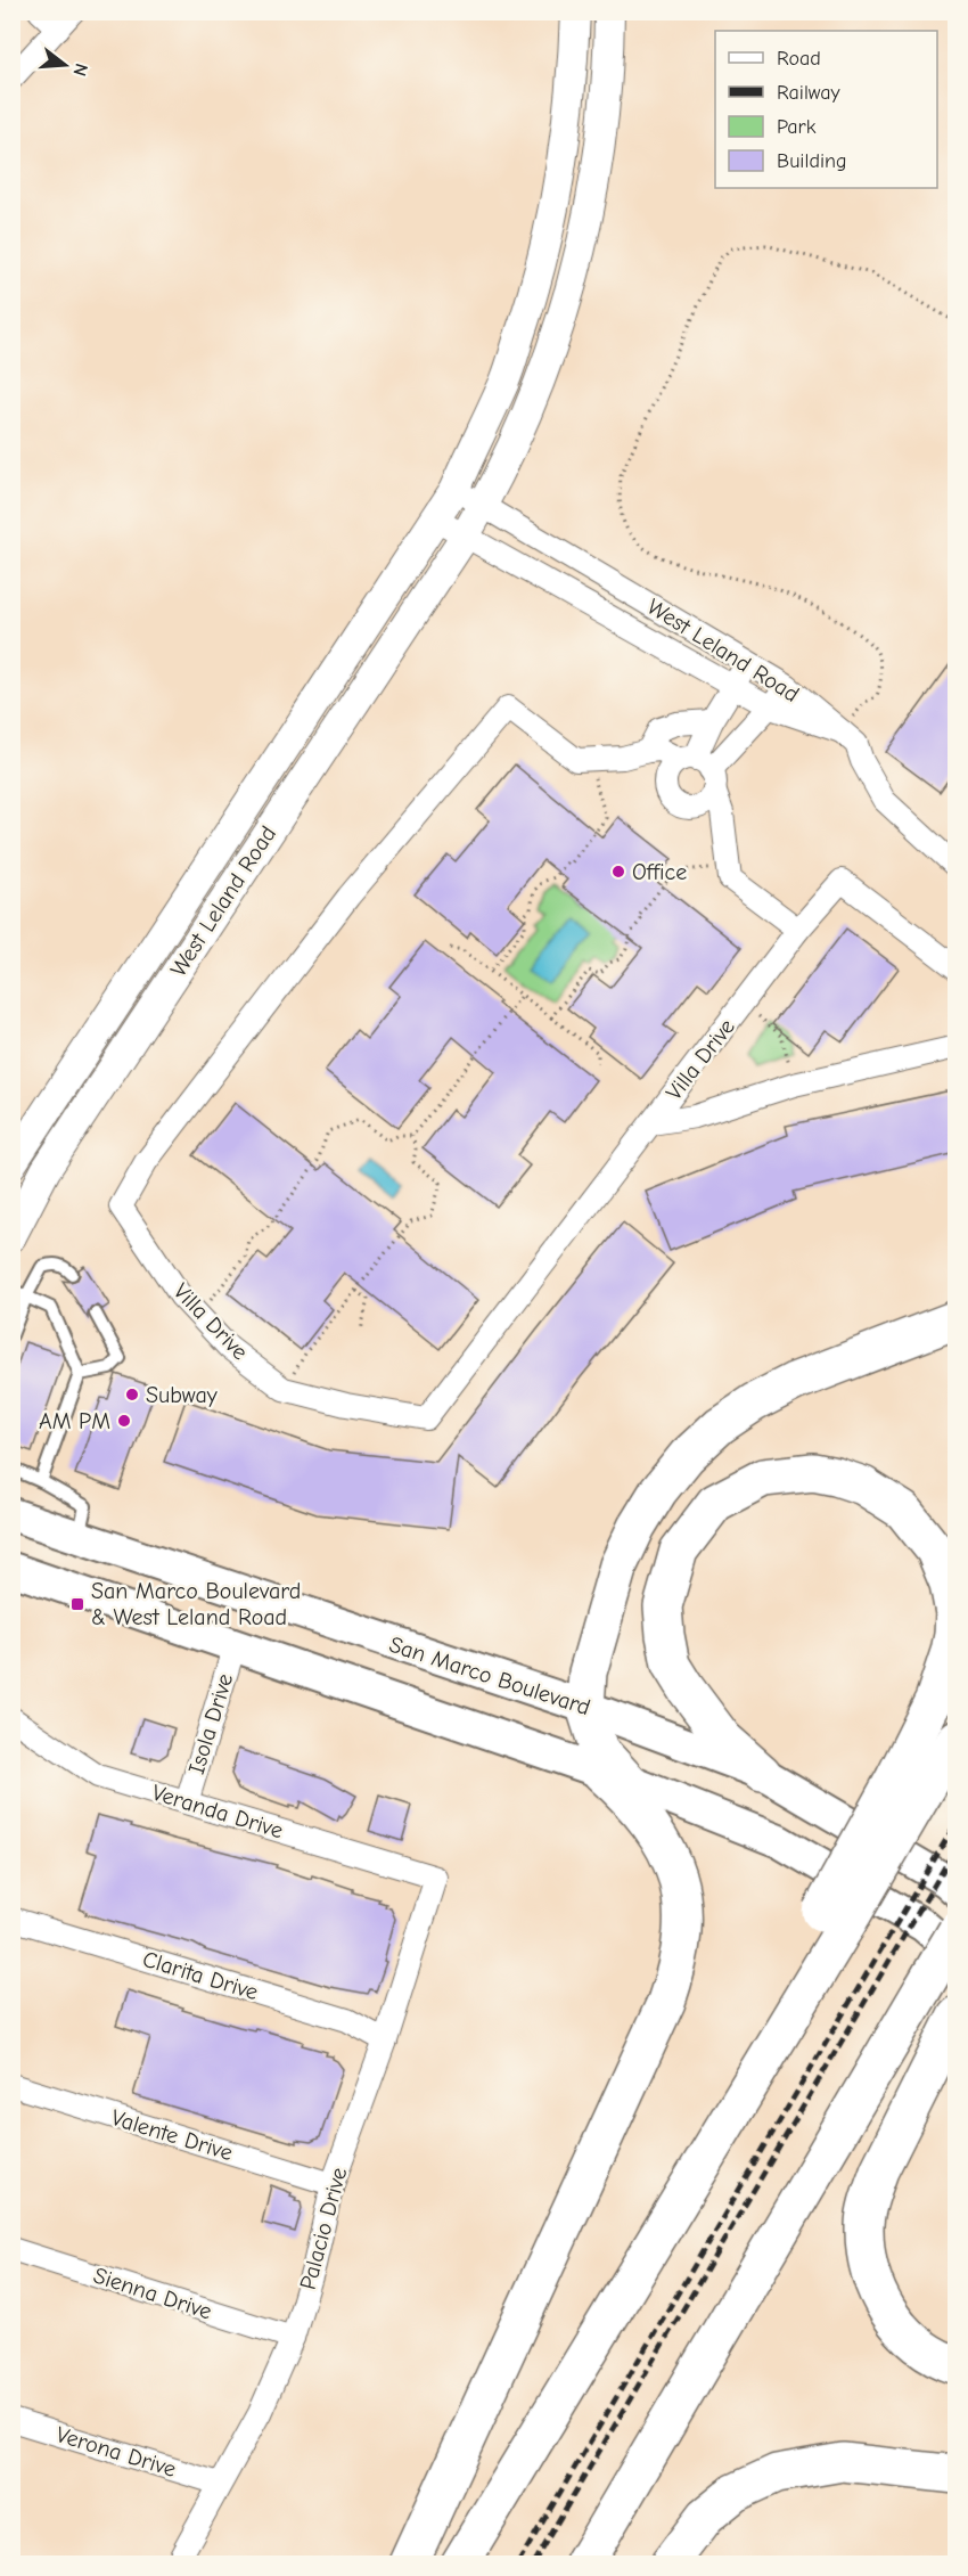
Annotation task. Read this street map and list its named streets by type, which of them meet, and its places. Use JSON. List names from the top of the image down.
{
  "streets": {
    "main road": ["San Marco Boulevard"],
    "street": [
      "West Leland Road",
      "Villa Drive",
      "Isola Drive",
      "Veranda Drive",
      "Clarita Drive",
      "Valente Drive",
      "Palacio Drive",
      "Sienna Drive",
      "Verona Drive"
    ]
  },
  "crossings": [
    ["Isola Drive", "Veranda Drive"],
    ["Veranda Drive", "Palacio Drive"],
    ["Clarita Drive", "Palacio Drive"],
    ["Valente Drive", "Palacio Drive"],
    ["Palacio Drive", "Sienna Drive"],
    ["Palacio Drive", "Verona Drive"]
  ],
  "places": {
    "other": ["Office", "Subway", "AM PM"],
    "transit": ["San Marco Boulevard & West Leland Road"]
  },
  "legend": [
    "Road",
    "Railway",
    "Park",
    "Building"
  ],
  "north": "right"
}
